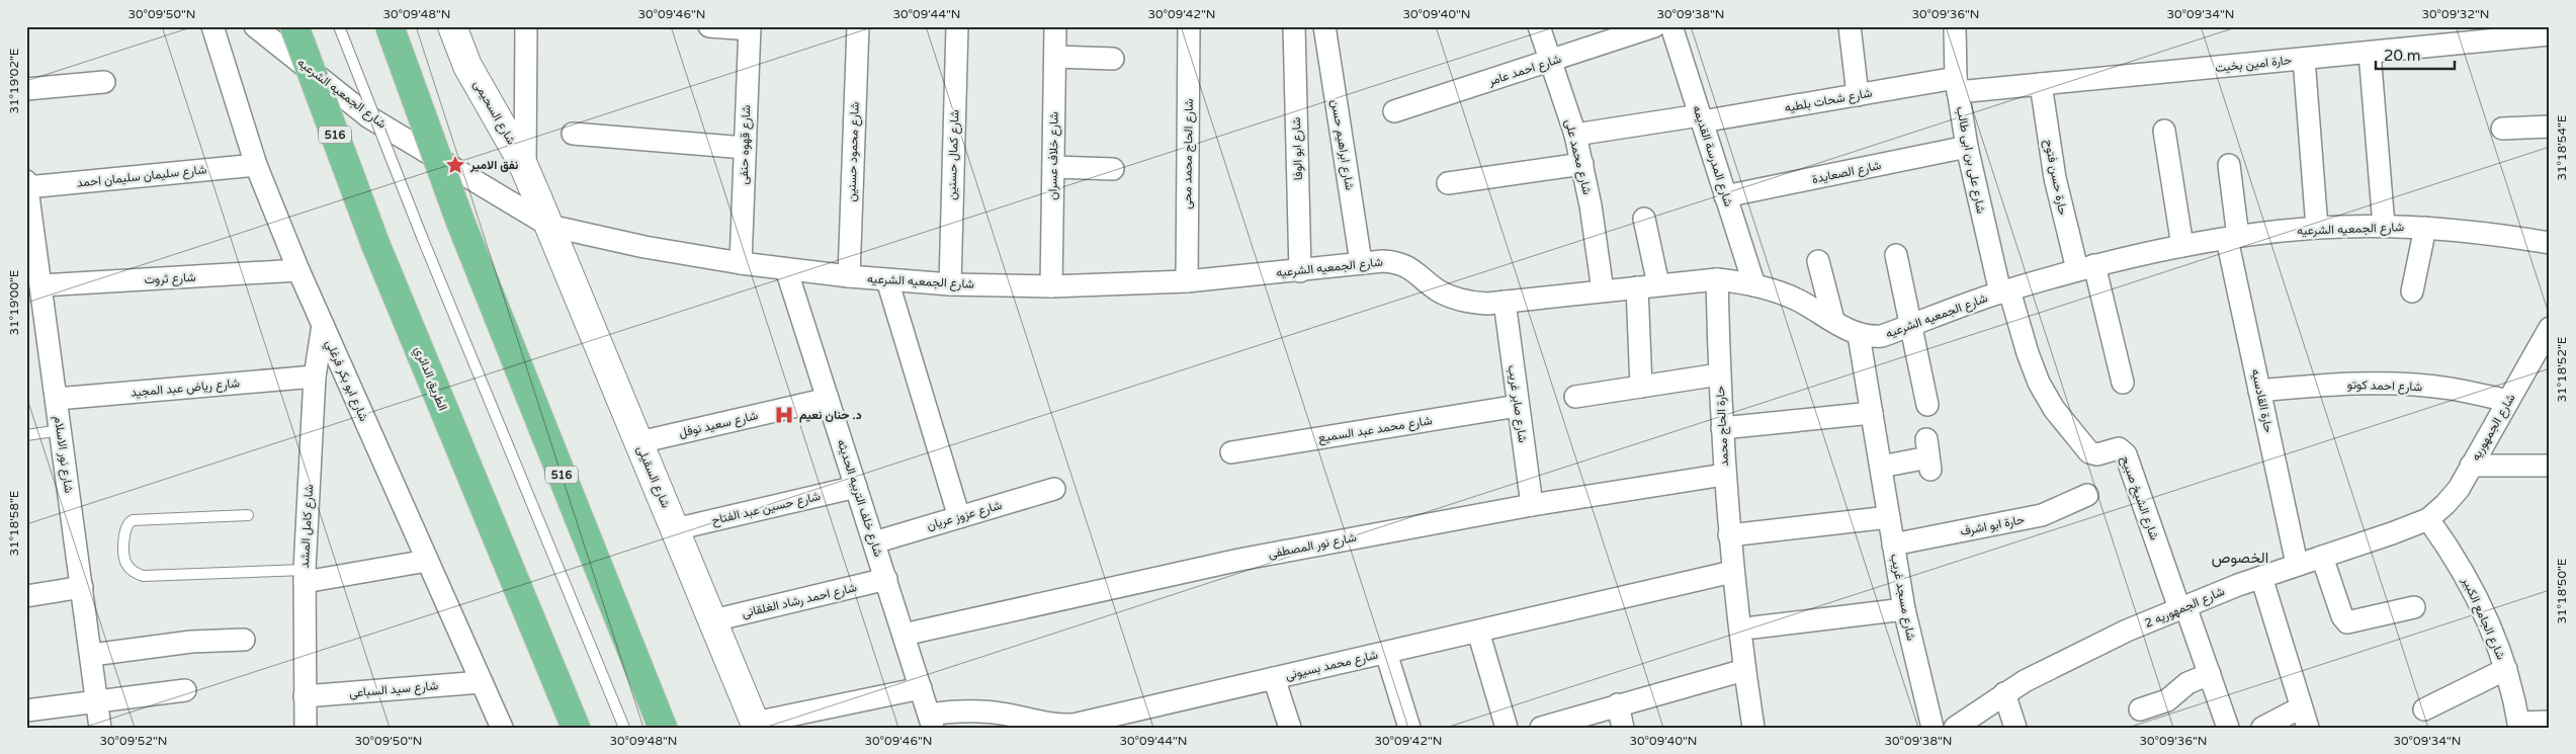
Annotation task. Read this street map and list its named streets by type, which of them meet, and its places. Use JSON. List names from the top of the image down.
{
  "streets": {
    "highway": ["516", "الطريق الدائري"],
    "street": [
      "حارة امين بخيت",
      "شارع احمد عامر",
      "شارع الجمعيه الشرعيه",
      "شارع شحات بلطيه",
      "شارع السحيمى",
      "شارع قهوه حنفى",
      "شارع ابراهيم حسن",
      "شارع ابو الوفا",
      "شارع محمود حسنين",
      "شارع الحاج محمد محى",
      "شارع كمال حسنين",
      "شارع خلاف عسران",
      "شارع المدرسة القديمه",
      "شارع محمد على",
      "شارع على بن ابى طالب",
      "شارع الصعايدة",
      "شارع سليمان سليمان احمد",
      "حارة حسن فتوح",
      "شارع ثروت",
      "شارع ابو بكر فرغلي",
      "شارع احمد كوتو",
      "شارع رياض عبد المجيد",
      "حارة القادسيه",
      "شارع صابر غريب",
      "شارع سعيد نوفل",
      "حارة الحاج محمد",
      "شارع الجمهوريه",
      "شارع محمد عبد السميع",
      "شارع نور الاسلام",
      "شارع السقيلى",
      "شارع خلف التربيه الحديثه",
      "شارع الشيخ صبيح",
      "شارع حسين عبد الفتاح",
      "شارع عزوز عريان",
      "حارة ابو اشرف",
      "شارع كامل المشد",
      "شارع نور المصطفى",
      "شارع مسجد غريب",
      "شارع احمد رشاد الغلقانى",
      "شارع الجمهوريه 2",
      "شارع الجامع الكبير",
      "شارع محمد بسيونى",
      "شارع سيد السباعى"
    ]
  },
  "crossings": [
    ["حارة امين بخيت", "شارع شحات بلطيه"],
    ["حارة امين بخيت", "شارع على بن ابى طالب"],
    ["حارة امين بخيت", "حارة حسن فتوح"],
    ["شارع احمد عامر", "شارع محمد على"],
    ["شارع الجمعيه الشرعيه", "شارع السحيمى"],
    ["شارع الجمعيه الشرعيه", "شارع قهوه حنفى"],
    ["شارع الجمعيه الشرعيه", "شارع ابراهيم حسن"],
    ["شارع الجمعيه الشرعيه", "شارع ابو الوفا"],
    ["شارع الجمعيه الشرعيه", "شارع محمود حسنين"],
    ["شارع الجمعيه الشرعيه", "شارع الحاج محمد محى"],
    ["شارع الجمعيه الشرعيه", "شارع كمال حسنين"],
    ["شارع الجمعيه الشرعيه", "شارع خلاف عسران"],
    ["شارع الجمعيه الشرعيه", "شارع المدرسة القديمه"],
    ["شارع الجمعيه الشرعيه", "شارع محمد على"],
    ["شارع الجمعيه الشرعيه", "شارع على بن ابى طالب"],
    ["شارع الجمعيه الشرعيه", "حارة حسن فتوح"],
    ["شارع الجمعيه الشرعيه", "حارة القادسيه"],
    ["شارع الجمعيه الشرعيه", "شارع صابر غريب"],
    ["شارع الجمعيه الشرعيه", "حارة الحاج محمد"],
    ["شارع الجمعيه الشرعيه", "شارع السقيلى"],
    ["شارع الجمعيه الشرعيه", "شارع خلف التربيه الحديثه"],
    ["شارع الجمعيه الشرعيه", "شارع الشيخ صبيح"],
    ["شارع الجمعيه الشرعيه", "شارع مسجد غريب"],
    ["شارع شحات بلطيه", "شارع المدرسة القديمه"],
    ["شارع شحات بلطيه", "شارع محمد على"],
    ["شارع شحات بلطيه", "شارع على بن ابى طالب"],
    ["شارع السحيمى", "شارع السقيلى"],
    ["شارع المدرسة القديمه", "شارع الصعايدة"],
    ["شارع على بن ابى طالب", "شارع الصعايدة"],
    ["شارع على بن ابى طالب", "شارع الشيخ صبيح"],
    ["شارع سليمان سليمان احمد", "شارع ابو بكر فرغلي"],
    ["شارع سليمان سليمان احمد", "شارع نور الاسلام"],
    ["شارع ثروت", "شارع ابو بكر فرغلي"],
    ["شارع ثروت", "شارع نور الاسلام"],
    ["شارع ابو بكر فرغلي", "شارع كامل المشد"],
    ["شارع ابو بكر فرغلي", "شارع سيد السباعى"],
    ["شارع احمد كوتو", "حارة القادسيه"],
    ["شارع احمد كوتو", "شارع الجمهوريه"],
    ["شارع رياض عبد المجيد", "شارع نور الاسلام"],
    ["شارع رياض عبد المجيد", "شارع كامل المشد"],
    ["حارة القادسيه", "شارع الجمهوريه 2"],
    ["شارع صابر غريب", "شارع محمد عبد السميع"],
    ["شارع صابر غريب", "شارع نور المصطفى"],
    ["شارع سعيد نوفل", "شارع السقيلى"],
    ["شارع سعيد نوفل", "شارع خلف التربيه الحديثه"],
    ["حارة الحاج محمد", "شارع نور المصطفى"],
    ["حارة الحاج محمد", "شارع محمد بسيونى"],
    ["شارع الجمهوريه", "شارع الجمهوريه 2"],
    ["شارع الجمهوريه", "شارع الجامع الكبير"],
    ["شارع السقيلى", "شارع حسين عبد الفتاح"],
    ["شارع السقيلى", "شارع احمد رشاد الغلقانى"],
    ["شارع خلف التربيه الحديثه", "شارع حسين عبد الفتاح"],
    ["شارع خلف التربيه الحديثه", "شارع عزوز عريان"],
    ["شارع خلف التربيه الحديثه", "شارع نور المصطفى"],
    ["شارع خلف التربيه الحديثه", "شارع احمد رشاد الغلقانى"],
    ["شارع خلف التربيه الحديثه", "شارع محمد بسيونى"],
    ["شارع الشيخ صبيح", "شارع الجمهوريه 2"],
    ["حارة ابو اشرف", "شارع مسجد غريب"],
    ["شارع كامل المشد", "شارع سيد السباعى"],
    ["شارع الجمهوريه 2", "شارع الجامع الكبير"]
  ],
  "districts": ["الخصوص"],
  "places": {
    "place": ["نفق الامير"],
    "hospital": ["د. حنان نعيم"]
  },
  "scale_bar": "20 m",
  "coordinates": [
    "30°09'50\"N",
    "30°09'48\"N",
    "30°09'46\"N",
    "30°09'44\"N",
    "30°09'42\"N",
    "30°09'40\"N",
    "30°09'38\"N",
    "30°09'36\"N",
    "30°09'34\"N",
    "30°09'32\"N",
    "31°19'02\"E",
    "31°18'54\"E",
    "31°19'00\"E",
    "31°18'52\"E",
    "31°18'58\"E",
    "31°18'50\"E",
    "30°09'52\"N"
  ]
}
